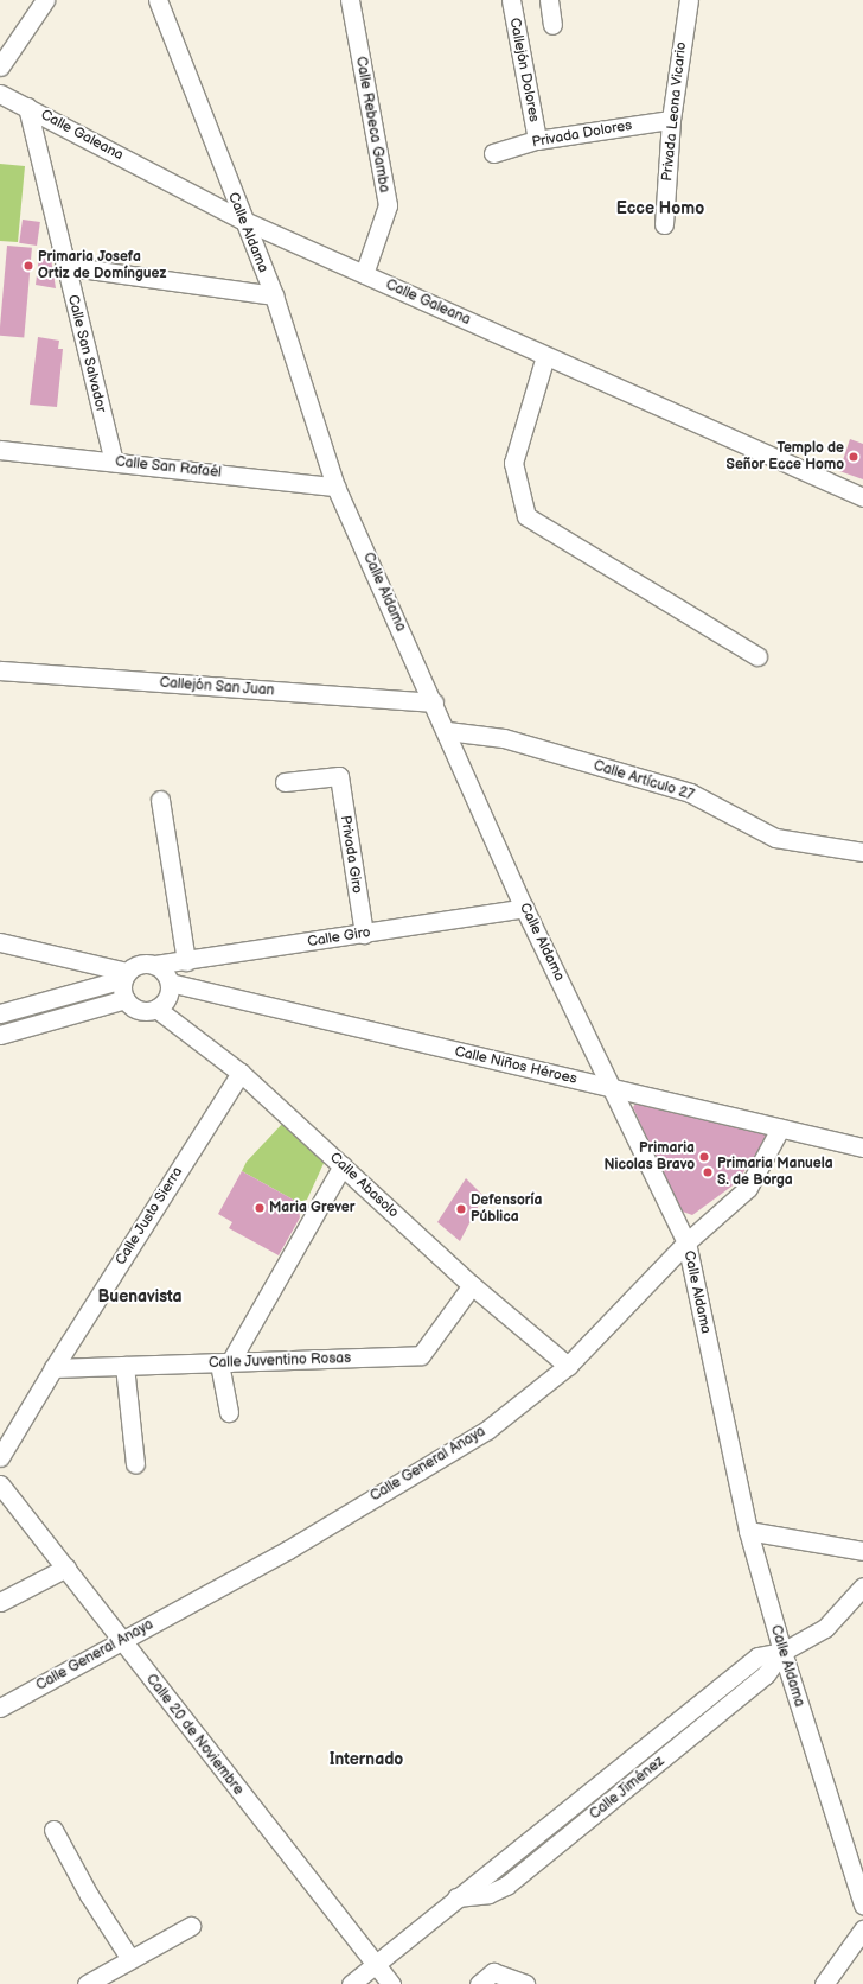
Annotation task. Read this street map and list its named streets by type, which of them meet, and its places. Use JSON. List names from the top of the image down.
{
  "streets": {
    "street": [
      "Callejón Dolores",
      "Privada Leona Vicario",
      "Calle Rebeca Gamba",
      "Privada Dolores",
      "Calle Galeana",
      "Calle Aldama",
      "Calle San Salvador",
      "Calle San Rafaél",
      "Callejón San Juan",
      "Calle Artículo 27",
      "Privada Giro",
      "Calle Giro",
      "Calle Niños Héroes",
      "Calle Abasolo",
      "Calle Justo Sierra",
      "Calle Juventino Rosas",
      "Calle General Anaya",
      "Calle 20 de Noviembre",
      "Calle Jiménez"
    ]
  },
  "crossings": [
    ["Callejón Dolores", "Privada Dolores"],
    ["Privada Leona Vicario", "Privada Dolores"],
    ["Calle Rebeca Gamba", "Calle Galeana"],
    ["Calle Galeana", "Calle Aldama"],
    ["Calle Galeana", "Calle San Salvador"],
    ["Calle Aldama", "Calle San Rafaél"],
    ["Calle Aldama", "Callejón San Juan"],
    ["Calle Aldama", "Calle Artículo 27"],
    ["Calle Aldama", "Calle Giro"],
    ["Calle Aldama", "Calle Niños Héroes"],
    ["Calle Aldama", "Calle General Anaya"],
    ["Calle Aldama", "Calle Jiménez"],
    ["Calle San Salvador", "Calle San Rafaél"],
    ["Privada Giro", "Calle Giro"],
    ["Calle Giro", "Calle Niños Héroes"],
    ["Calle Giro", "Calle Abasolo"],
    ["Calle Niños Héroes", "Calle Abasolo"],
    ["Calle Niños Héroes", "Calle General Anaya"],
    ["Calle Abasolo", "Calle Justo Sierra"],
    ["Calle Abasolo", "Calle Juventino Rosas"],
    ["Calle Abasolo", "Calle General Anaya"],
    ["Calle Justo Sierra", "Calle Juventino Rosas"],
    ["Calle General Anaya", "Calle 20 de Noviembre"],
    ["Calle 20 de Noviembre", "Calle Jiménez"]
  ],
  "districts": ["Ecce Homo", "Buenavista", "Internado"],
  "places": [
    "Primaria Josefa Ortiz de Domínguez",
    "Templo de Señor Ecce Homo",
    "Primaria Nicolas Bravo",
    "Primaria Manuela S. de Borga",
    "Maria Grever",
    "Defensoría Pública"
  ]
}
